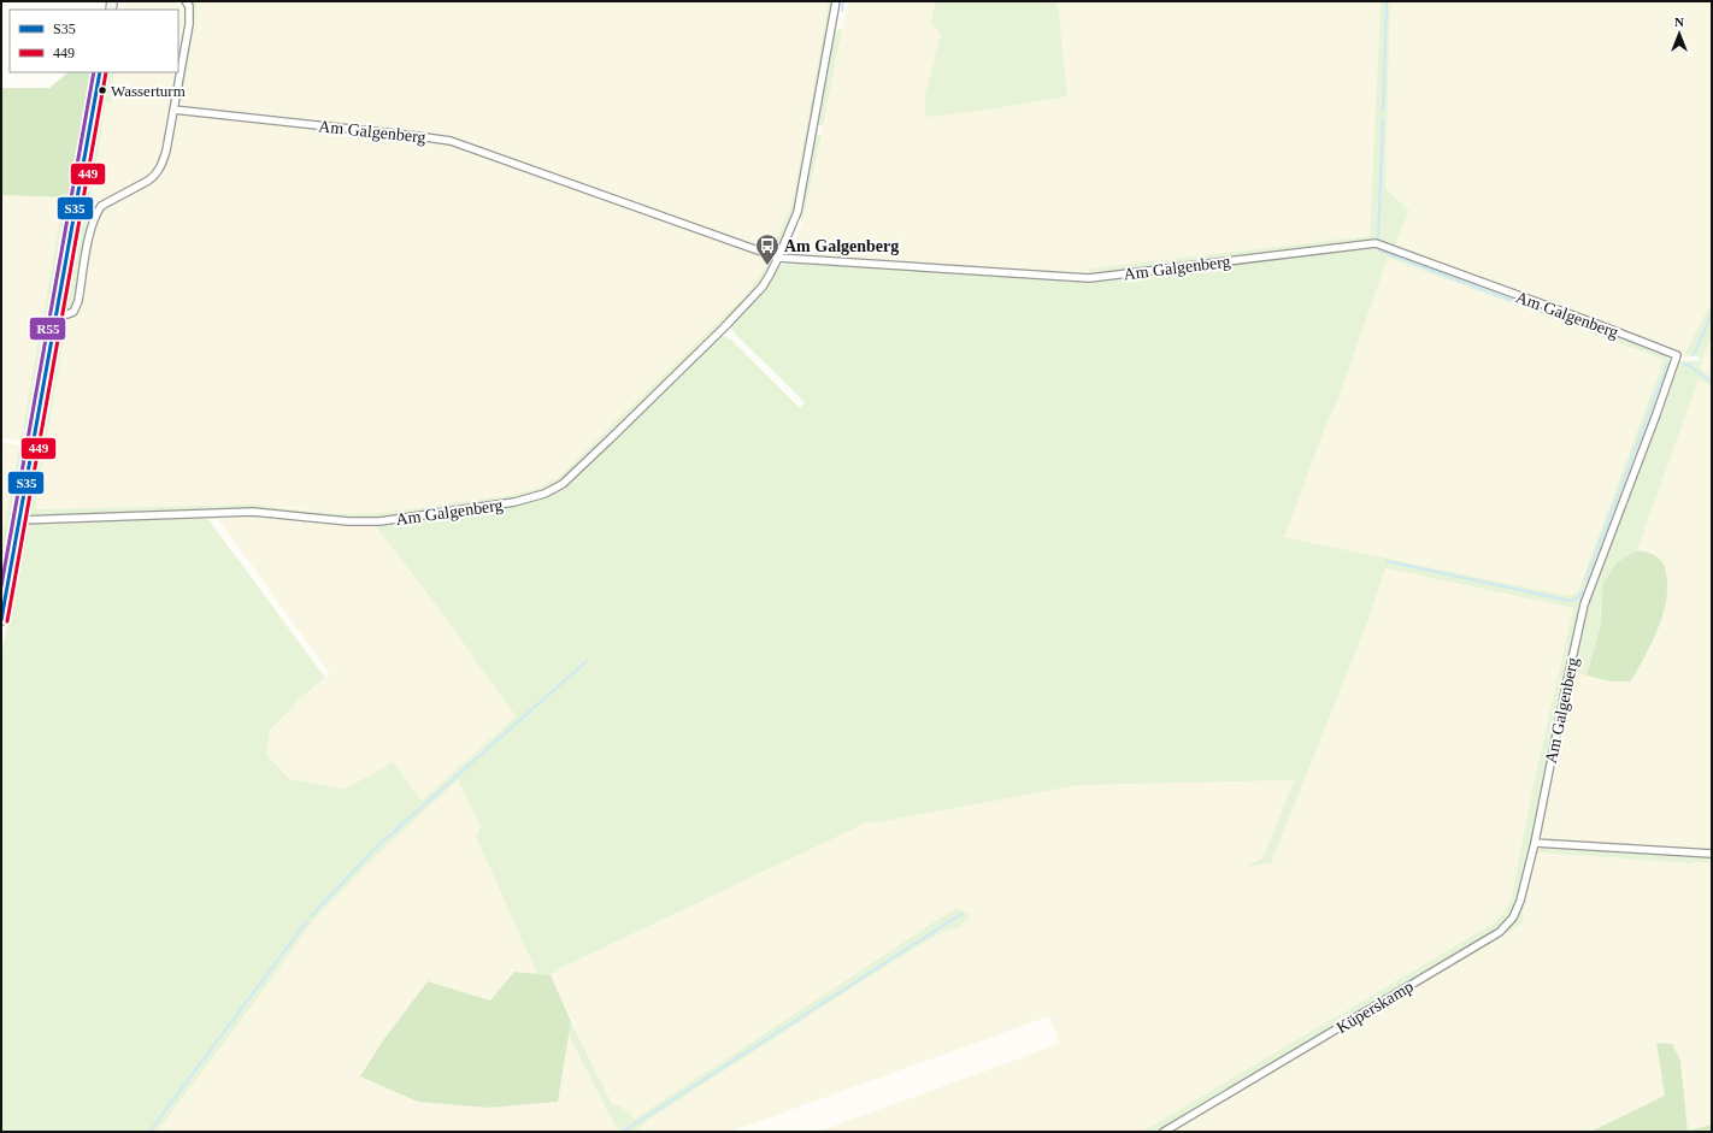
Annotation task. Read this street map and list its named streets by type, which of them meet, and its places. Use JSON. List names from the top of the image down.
{
  "streets": {
    "street": ["Am Galgenberg", "Küperskamp"]
  },
  "crossings": [
    ["Am Galgenberg", "Küperskamp"]
  ],
  "places": {
    "other": ["Wasserturm"],
    "bus stop": ["Am Galgenberg"]
  },
  "lines": ["transit line S35", "transit line 449", "transit line R55"],
  "legend": ["S35", "449"],
  "north": "top"
}
